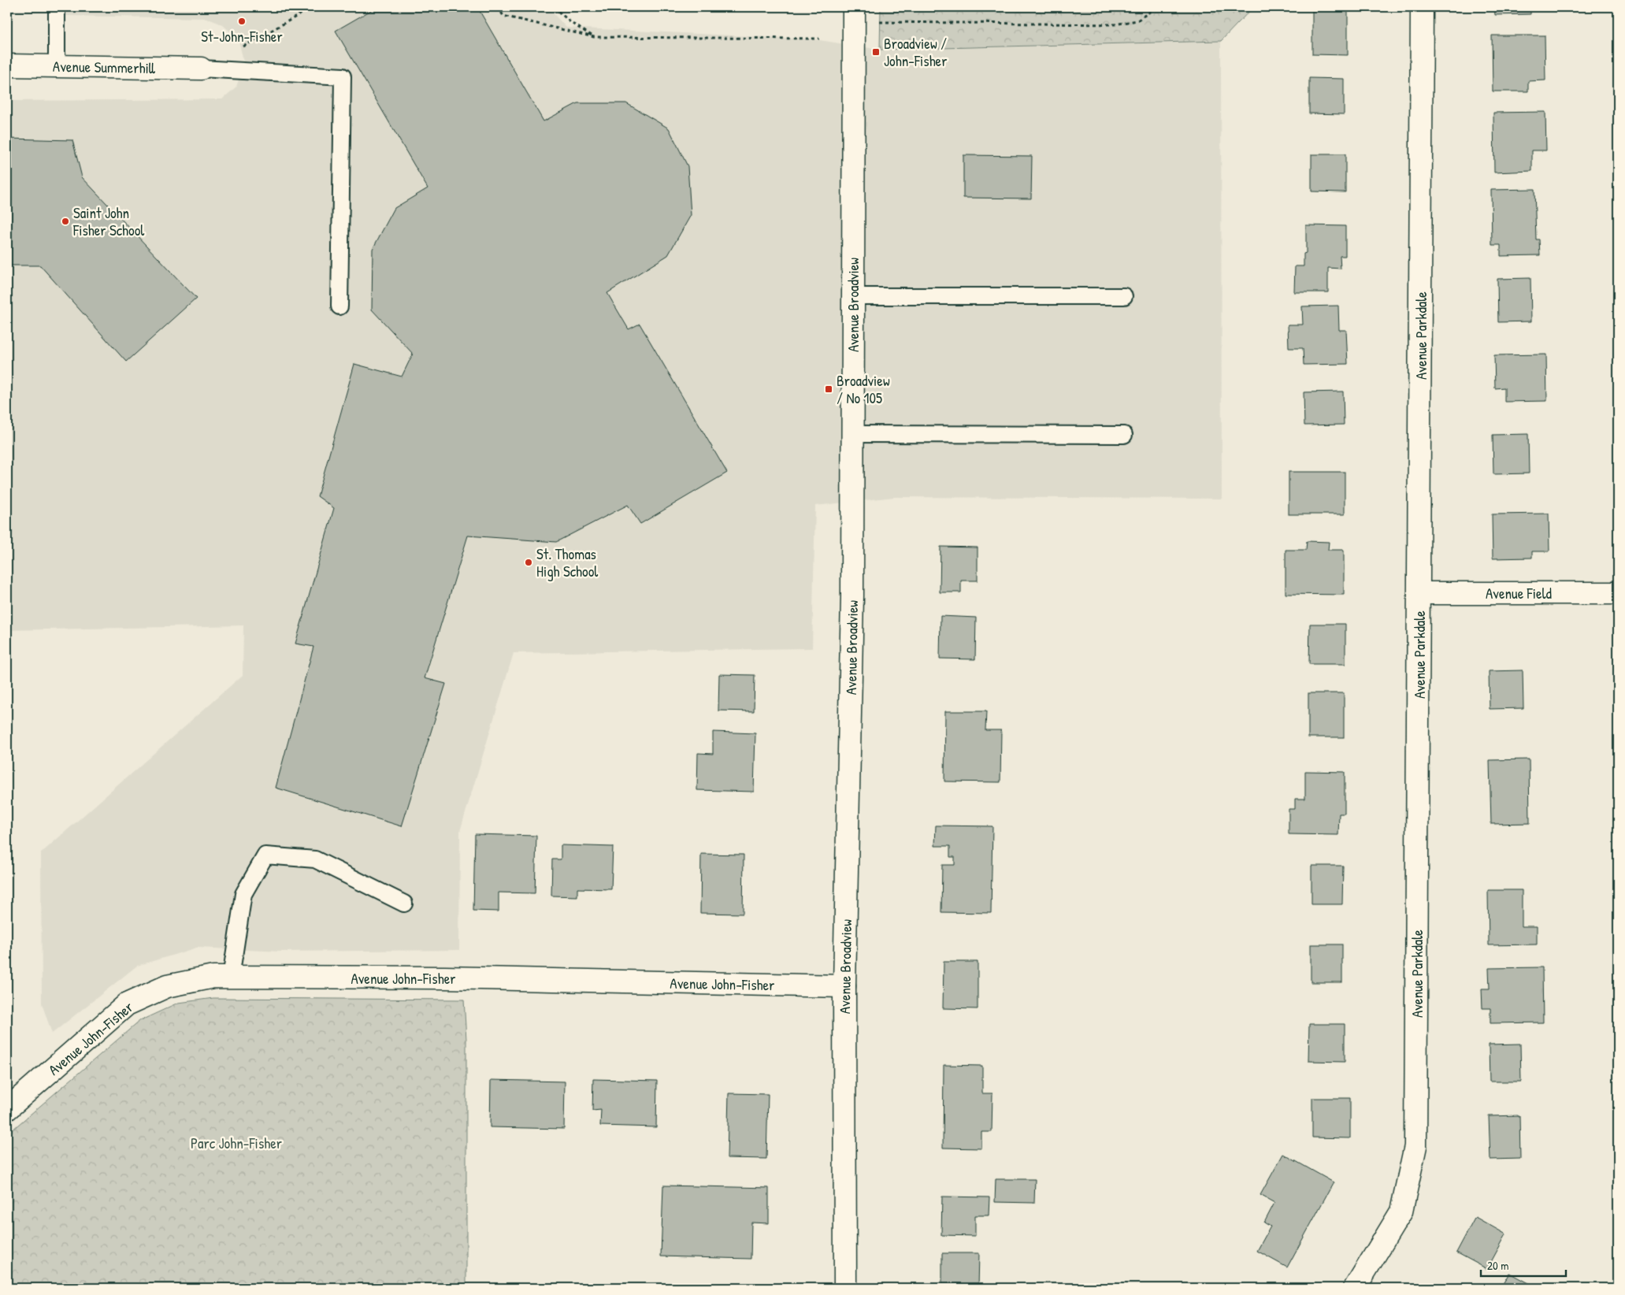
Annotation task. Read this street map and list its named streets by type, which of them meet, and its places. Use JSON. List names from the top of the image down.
{
  "streets": {
    "street": [
      "Avenue Summerhill",
      "Avenue Broadview",
      "Avenue Parkdale",
      "Avenue Field",
      "Avenue John-Fisher"
    ]
  },
  "crossings": [
    ["Avenue Broadview", "Avenue John-Fisher"],
    ["Avenue Parkdale", "Avenue Field"]
  ],
  "parks": ["Parc John-Fisher"],
  "places": {
    "other": ["St-John-Fisher", "Saint John Fisher School", "St. Thomas High School"],
    "transit": ["Broadview / John-Fisher", "Broadview / No 105"]
  },
  "scale_bar": "20 m"
}
